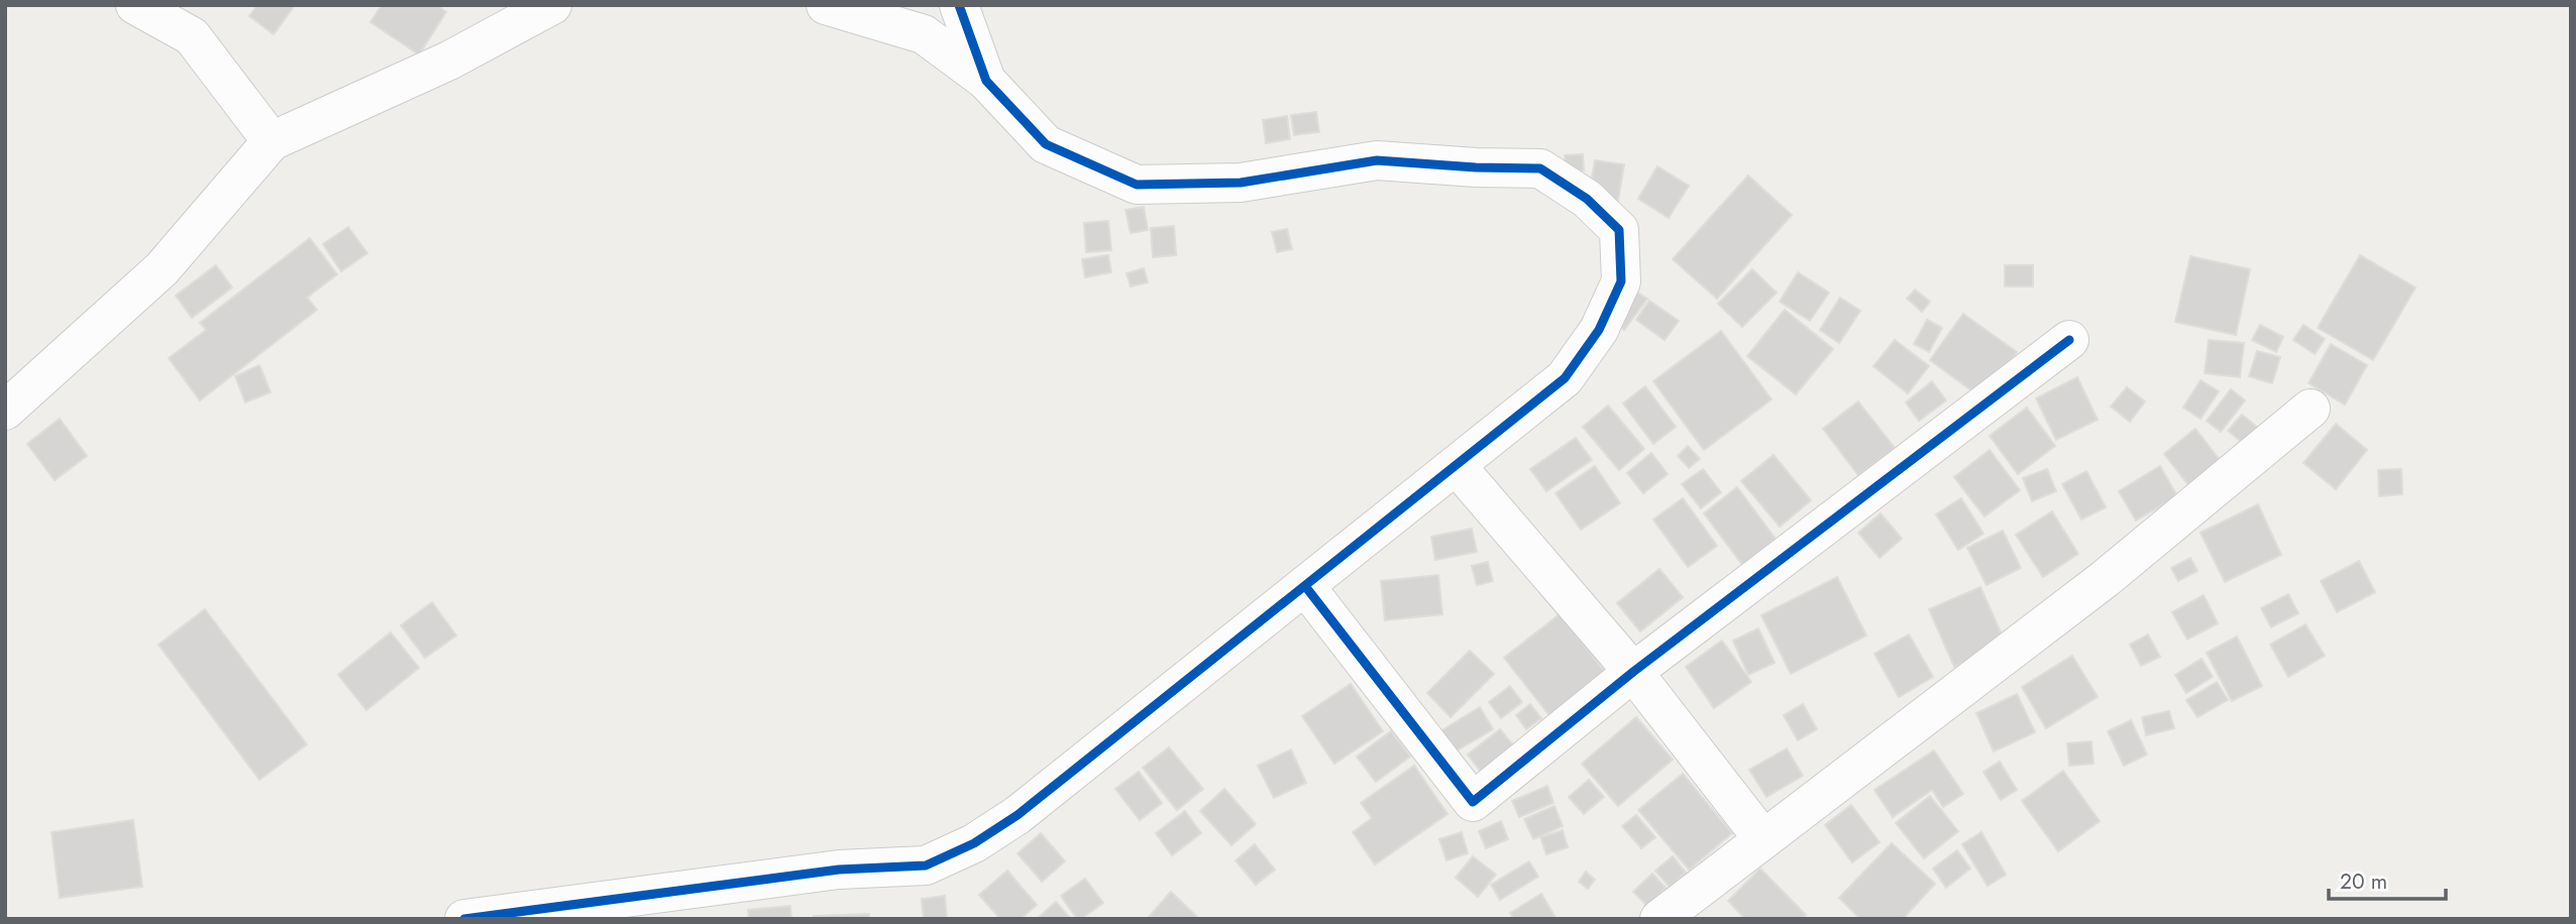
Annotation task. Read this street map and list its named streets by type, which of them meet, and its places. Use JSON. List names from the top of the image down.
{
  "scale_bar": "20 m"
}
